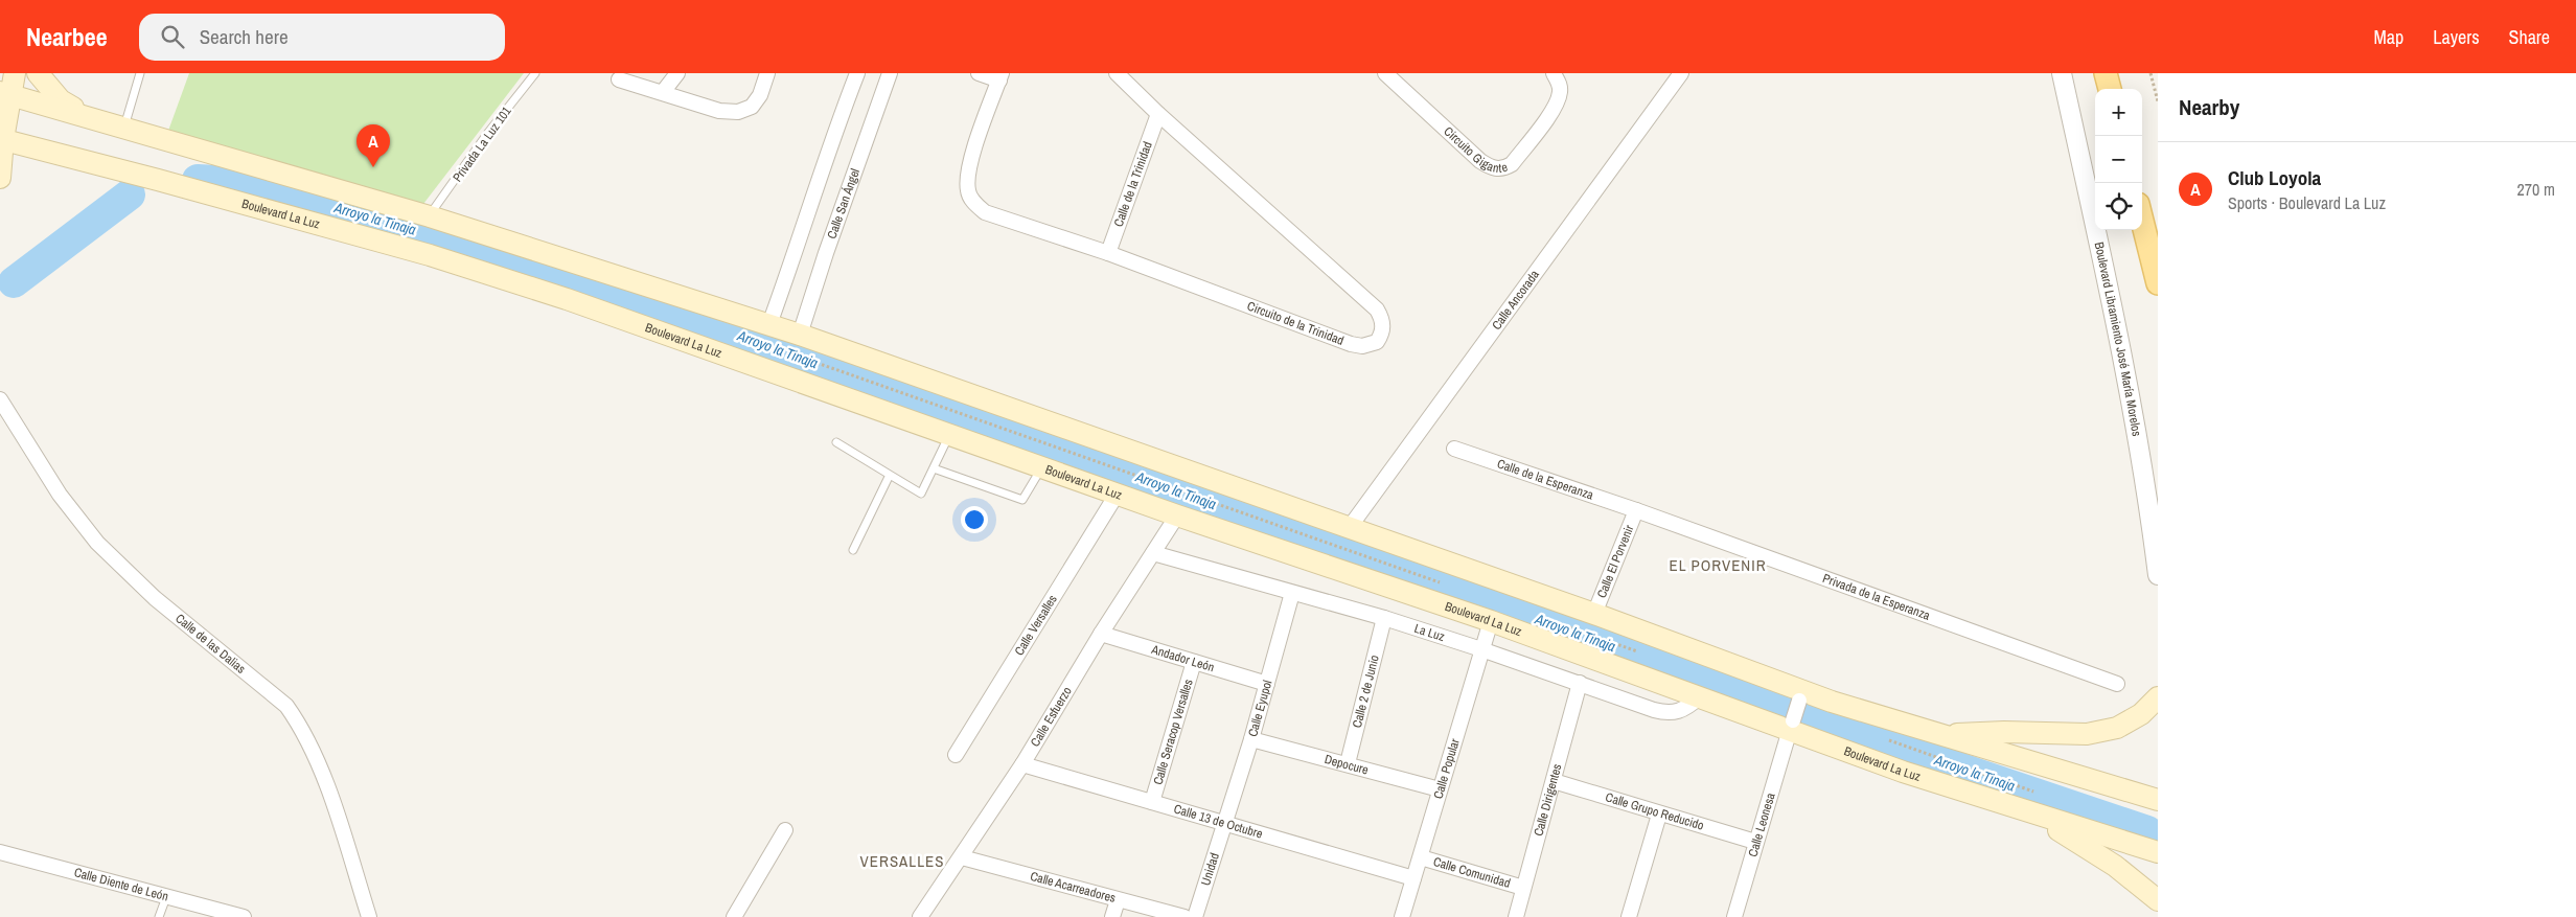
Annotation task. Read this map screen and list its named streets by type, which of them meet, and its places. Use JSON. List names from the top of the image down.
{
  "streets": {
    "main road": ["Boulevard La Luz"],
    "street": [
      "Circuito Gigante",
      "Calle de la Trinidad",
      "Calle San Ángel",
      "Calle Ancorada",
      "Circuito de la Trinidad",
      "Boulevard Libramiento José María Morelos",
      "Calle de la Esperanza",
      "Calle El Porvenir",
      "Privada de la Esperanza",
      "Calle Versalles",
      "La Luz",
      "Calle de las Dalias",
      "Andador León",
      "Calle 2 de Junio",
      "Calle Eyupol",
      "Calle Esfuerzo",
      "Calle Seracop Versalles",
      "Depocure",
      "Calle Popular",
      "Calle Dirigentes",
      "Calle Grupo Reducido",
      "Calle 13 de Octubre",
      "Calle Leonesa",
      "Unidad",
      "Calle Comunidad",
      "Calle Diente de León",
      "Calle Acarreadores"
    ],
    "lane": ["Privada La Luz 101"]
  },
  "crossings": [
    ["Calle de la Trinidad", "Circuito de la Trinidad"],
    ["Boulevard La Luz", "Calle Versalles"],
    ["Boulevard La Luz", "La Luz"],
    ["Boulevard La Luz", "Calle Esfuerzo"],
    ["Boulevard La Luz", "Calle Popular"],
    ["Boulevard La Luz", "Calle Leonesa"],
    ["Calle de la Esperanza", "Calle El Porvenir"],
    ["Calle de la Esperanza", "Privada de la Esperanza"],
    ["Calle El Porvenir", "Privada de la Esperanza"],
    ["La Luz", "Calle 2 de Junio"],
    ["La Luz", "Calle Eyupol"],
    ["La Luz", "Calle Esfuerzo"],
    ["La Luz", "Calle Popular"],
    ["La Luz", "Calle Dirigentes"],
    ["Andador León", "Calle Eyupol"],
    ["Andador León", "Calle Esfuerzo"],
    ["Andador León", "Calle Seracop Versalles"],
    ["Calle 2 de Junio", "Depocure"],
    ["Calle Eyupol", "Depocure"],
    ["Calle Eyupol", "Calle 13 de Octubre"],
    ["Calle Eyupol", "Unidad"],
    ["Calle Esfuerzo", "Calle 13 de Octubre"],
    ["Calle Esfuerzo", "Calle Acarreadores"],
    ["Calle Seracop Versalles", "Calle 13 de Octubre"],
    ["Depocure", "Calle Popular"],
    ["Calle Popular", "Calle 13 de Octubre"],
    ["Calle Popular", "Calle Comunidad"],
    ["Calle Dirigentes", "Calle Grupo Reducido"],
    ["Calle Dirigentes", "Calle Comunidad"],
    ["Calle Grupo Reducido", "Calle Leonesa"],
    ["Calle 13 de Octubre", "Unidad"]
  ],
  "districts": ["EL PORVENIR", "VERSALLES"],
  "water": ["Arroyo la Tinaja"],
  "page": {
    "header": "Nearbee",
    "search": "Search here",
    "nav": ["Map", "Layers", "Share"],
    "heading": "Nearby",
    "map_buttons": ["+", "−"],
    "pins": "A",
    "list": [
      {
        "mark": "A",
        "name": "Club Loyola",
        "note": "Sports · Boulevard La Luz",
        "value": "270 m"
      }
    ]
  }
}
